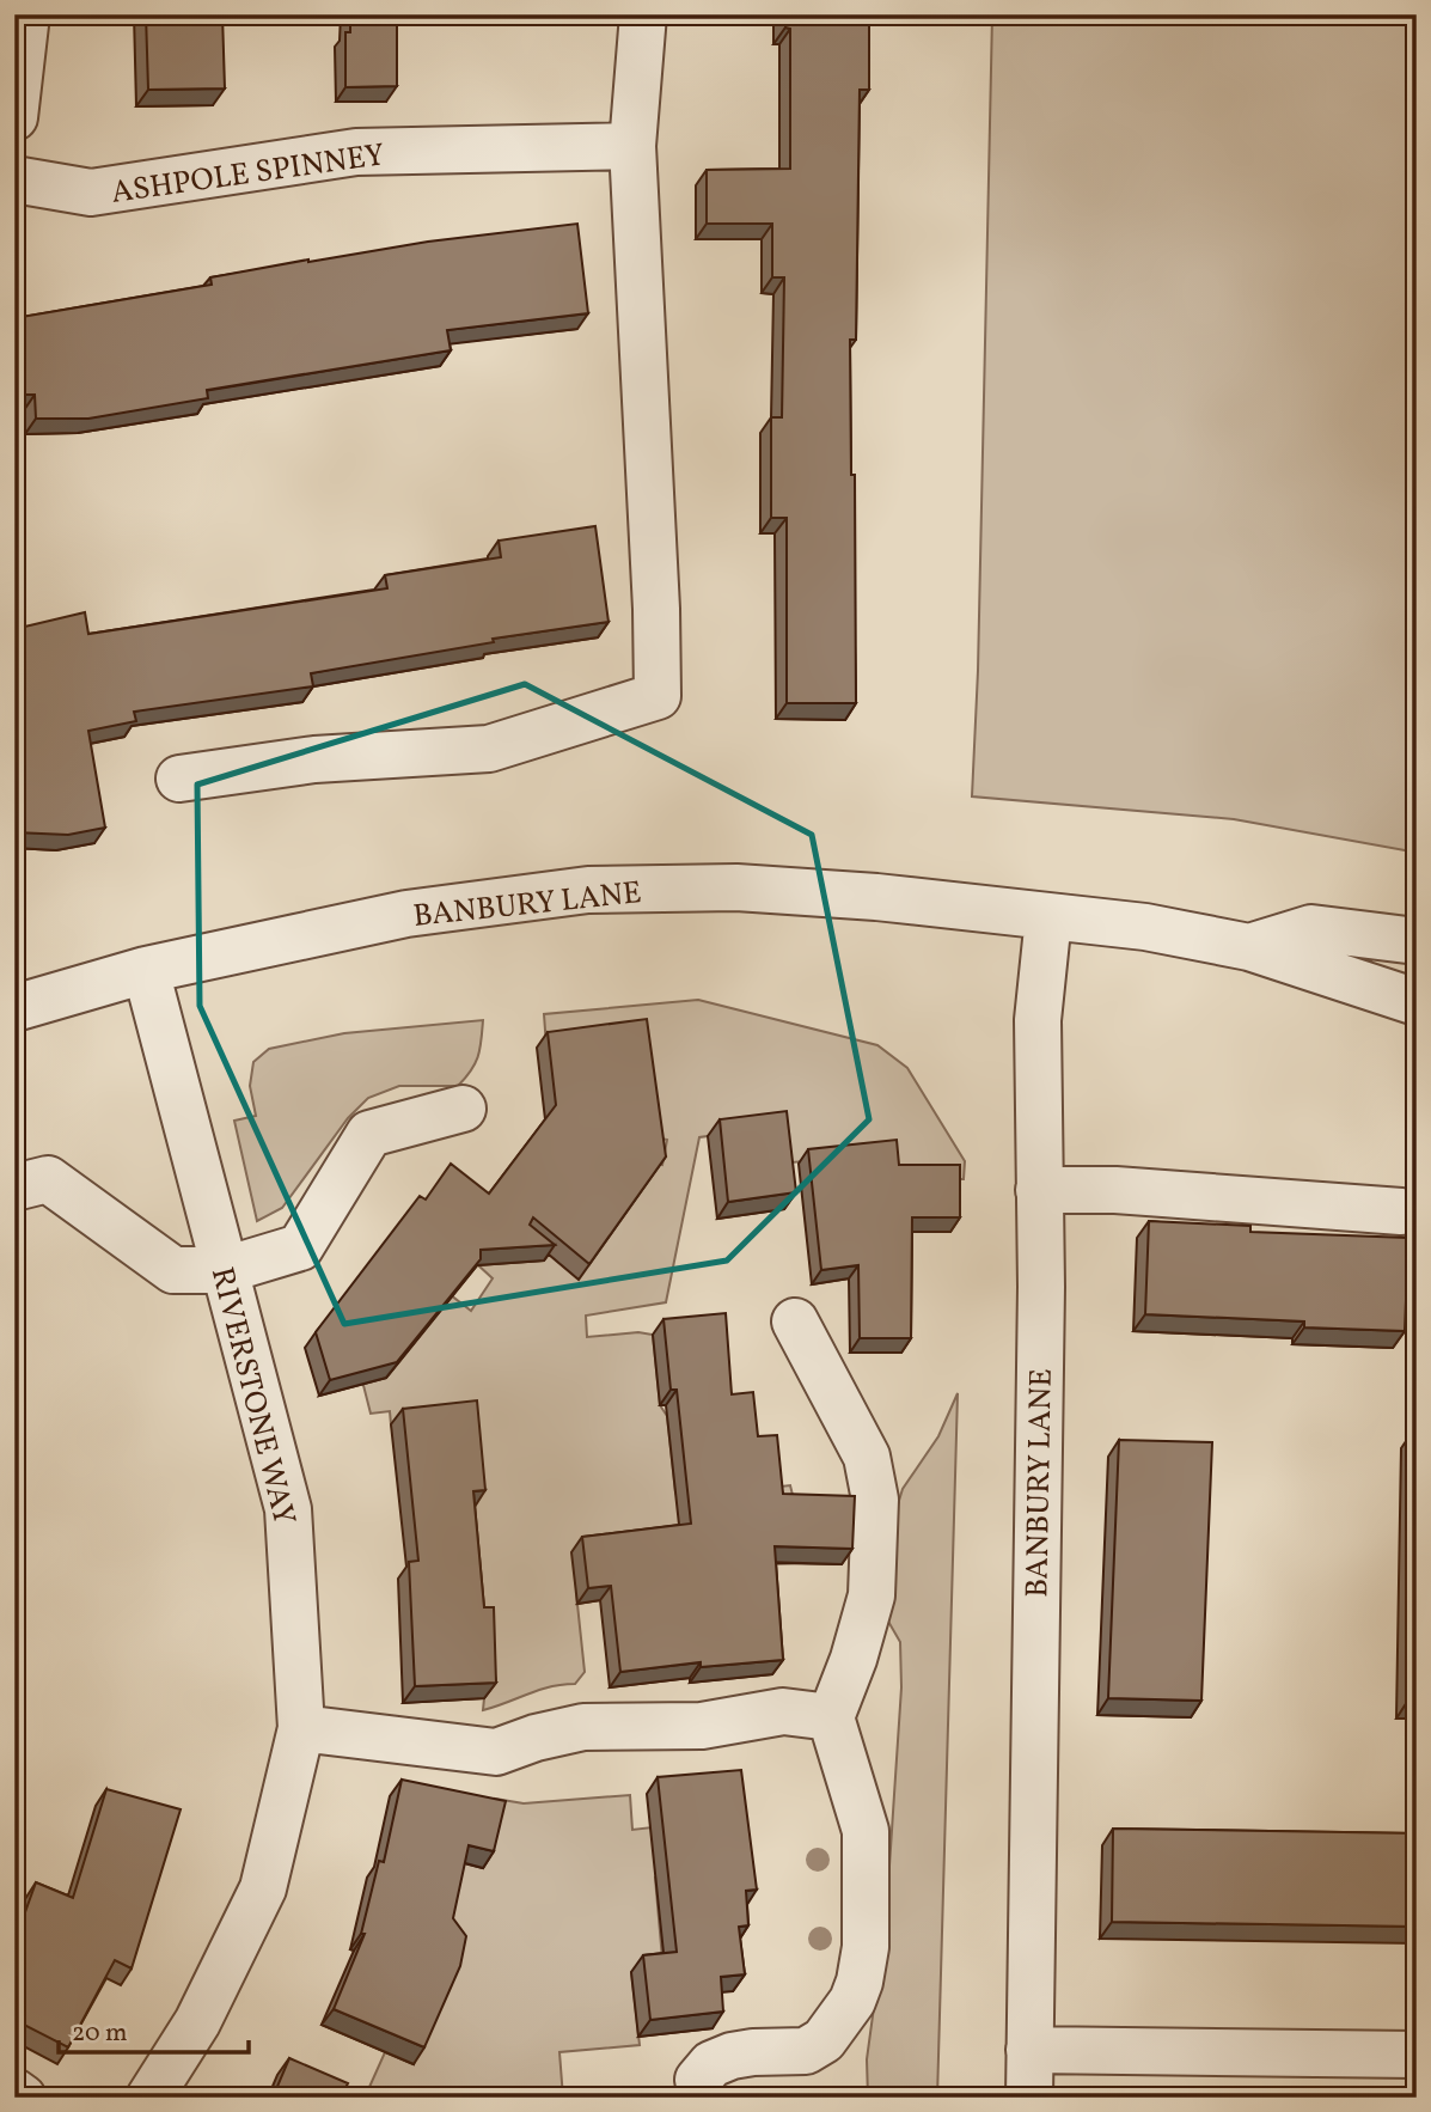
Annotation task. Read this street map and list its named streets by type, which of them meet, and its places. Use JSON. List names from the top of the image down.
{
  "streets": {
    "street": ["ASHPOLE SPINNEY", "BANBURY LANE", "RIVERSTONE WAY"]
  },
  "crossings": [
    ["BANBURY LANE", "RIVERSTONE WAY"]
  ],
  "scale_bar": "20 m"
}
